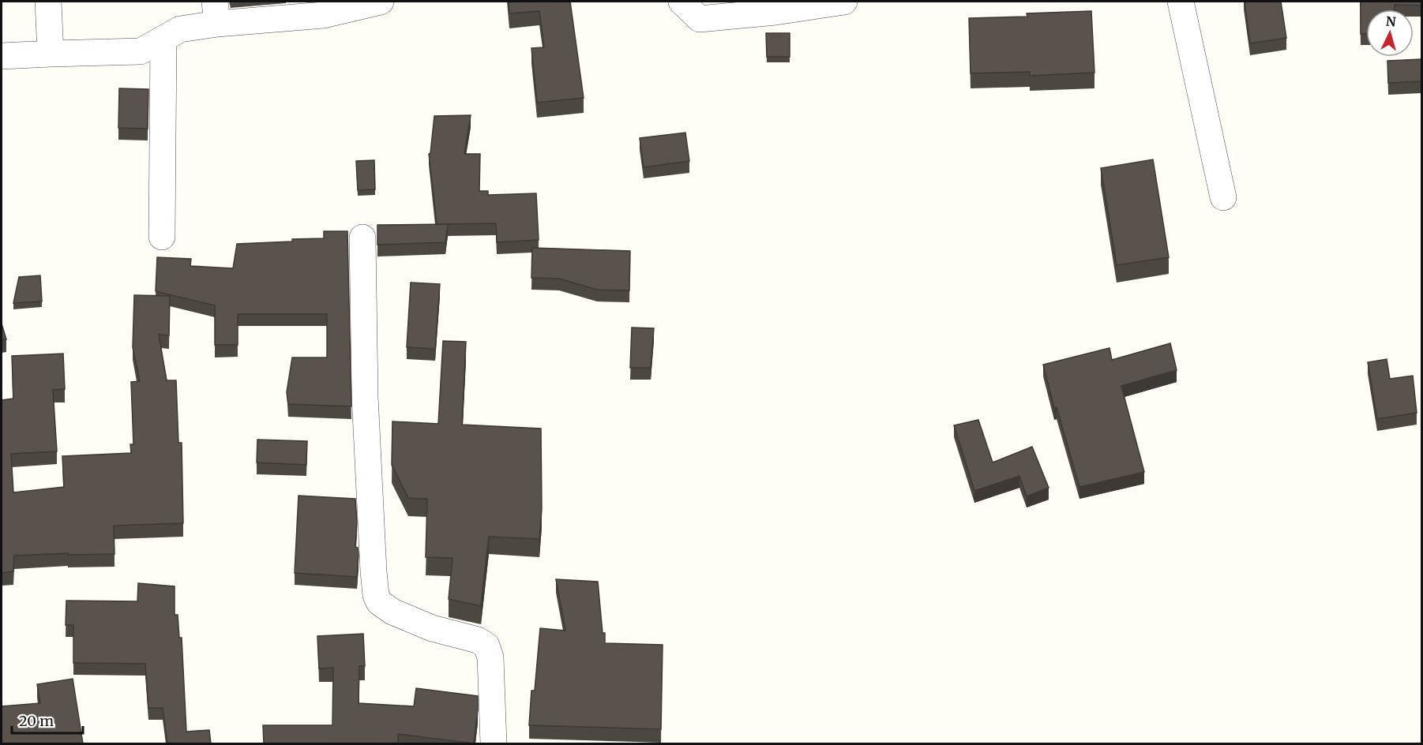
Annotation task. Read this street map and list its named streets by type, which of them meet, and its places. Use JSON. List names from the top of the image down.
{
  "scale_bar": "20 m",
  "north": "top"
}
